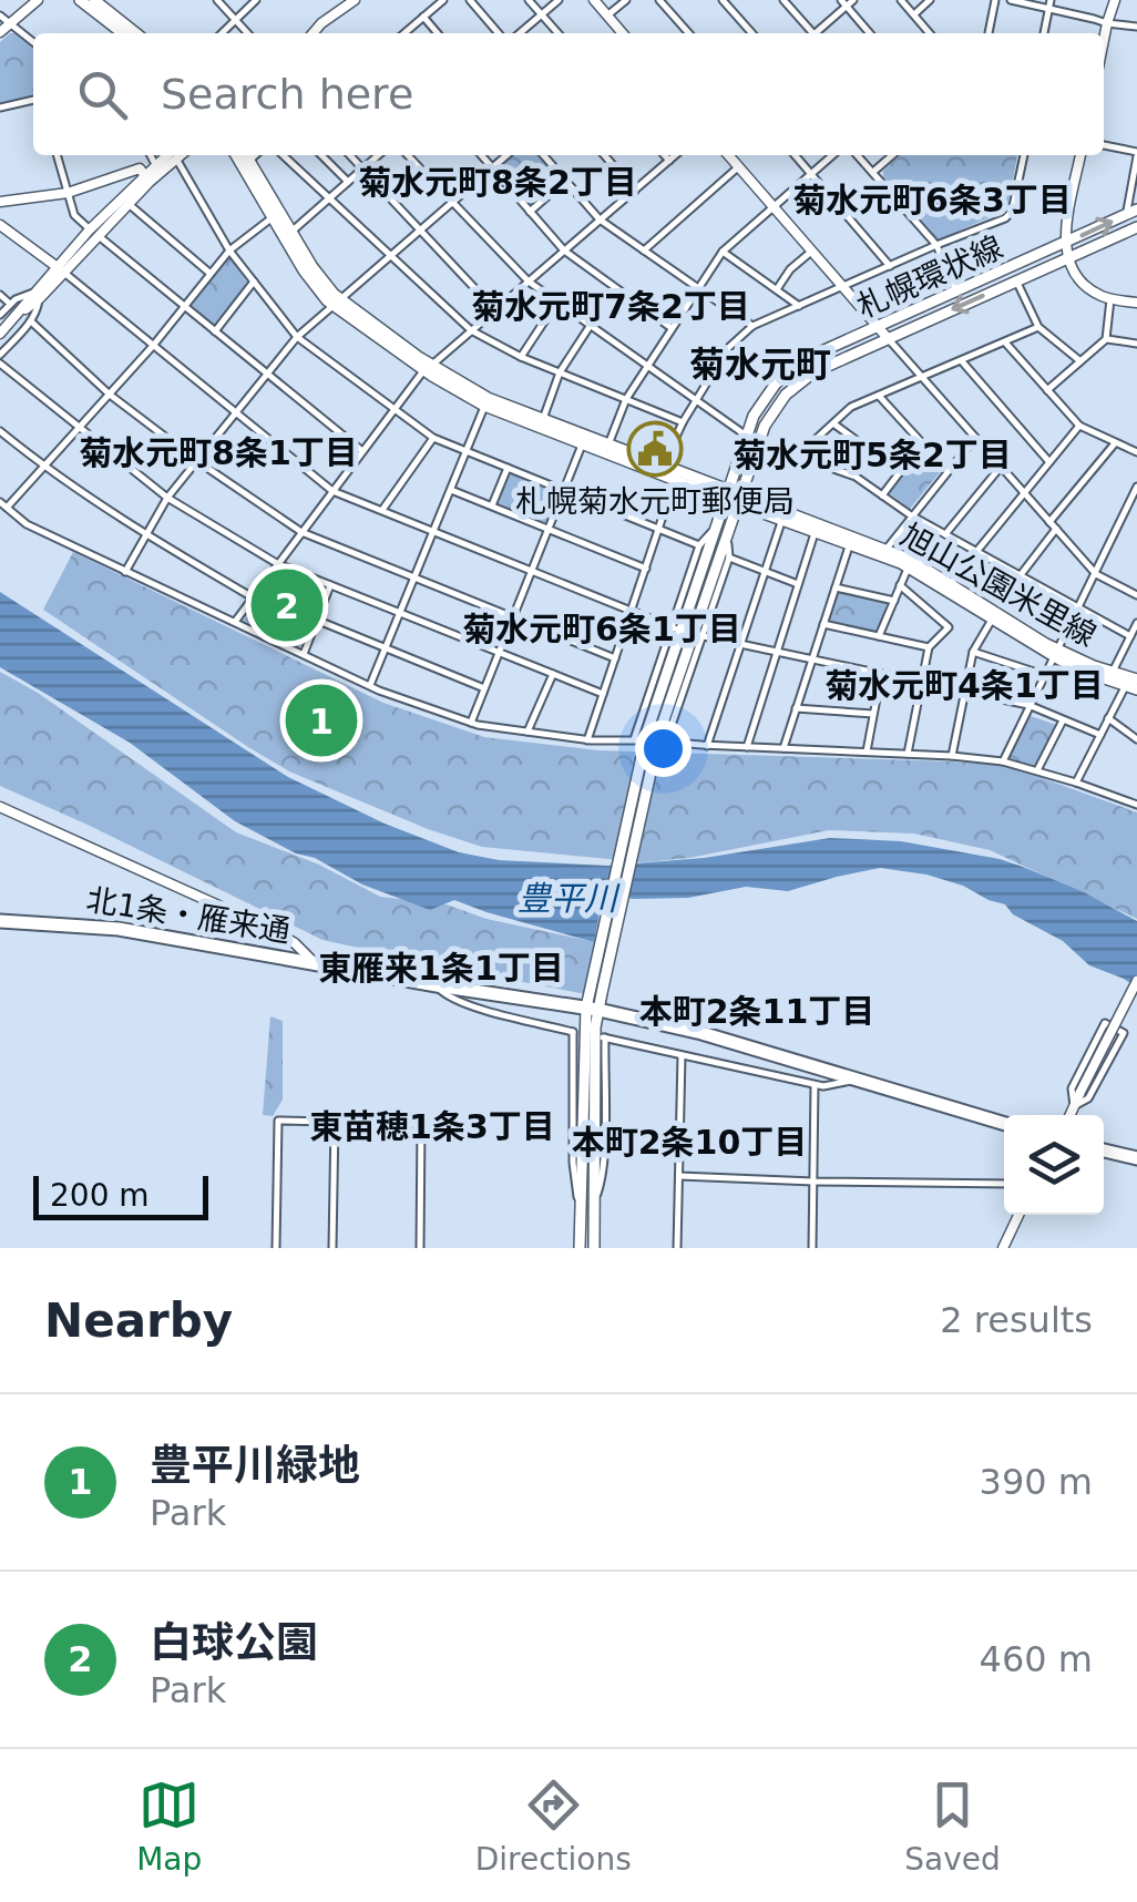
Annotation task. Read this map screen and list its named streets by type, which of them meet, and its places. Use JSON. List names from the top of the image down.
{
  "streets": {
    "highway": ["北1条・雁来通"],
    "main road": ["札幌環状線", "旭山公園米里線"]
  },
  "crossings": [
    ["札幌環状線", "旭山公園米里線"],
    ["札幌環状線", "北1条・雁来通"]
  ],
  "districts": [
    "菊水元町8条2丁目",
    "菊水元町6条3丁目",
    "菊水元町7条2丁目",
    "菊水元町",
    "菊水元町8条1丁目",
    "菊水元町5条2丁目",
    "菊水元町6条1丁目",
    "菊水元町4条1丁目",
    "東雁来1条1丁目",
    "本町2条11丁目",
    "東苗穂1条3丁目",
    "本町2条10丁目"
  ],
  "water": ["豊平川"],
  "places": {
    "public building": ["札幌菊水元町郵便局"]
  },
  "scale_bar": "200 m",
  "page": {
    "search": "Search here",
    "pins": ["2", "1"],
    "scale": "200 m",
    "heading": ["Nearby", "2 results"],
    "list": [
      {
        "mark": "1",
        "name": "豊平川緑地",
        "note": "Park",
        "value": "390 m"
      },
      {
        "mark": "2",
        "name": "白球公園",
        "note": "Park",
        "value": "460 m"
      }
    ],
    "nav": ["Map", "Directions", "Saved"]
  }
}
